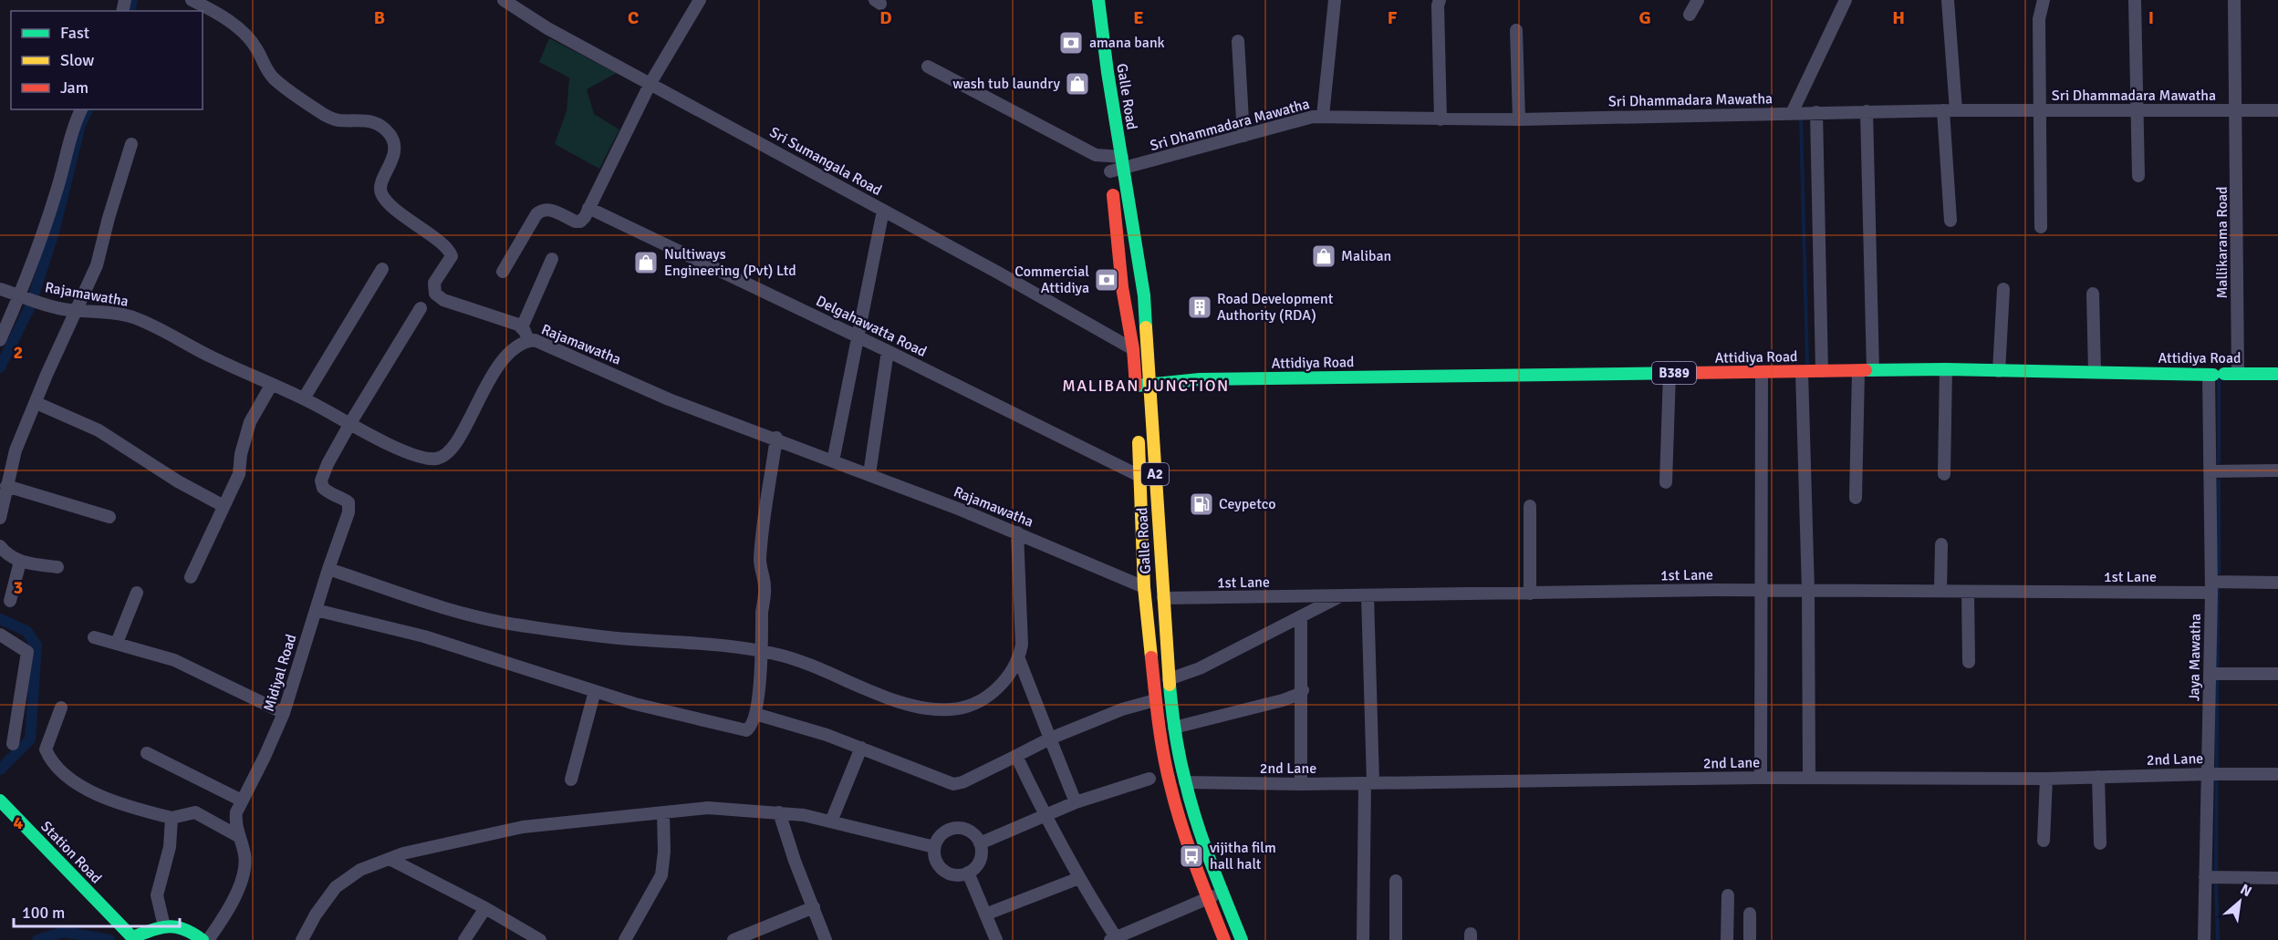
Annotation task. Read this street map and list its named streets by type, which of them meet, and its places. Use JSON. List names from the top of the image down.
{
  "streets": {
    "main road": [
      "Galle Road",
      "Attidiya Road",
      "B389",
      "A2",
      "Station Road"
    ],
    "street": [
      "Sri Dhammadara Mawatha",
      "Sri Sumangala Road",
      "Mallikarama Road",
      "Rajamawatha",
      "Delgahawatta Road",
      "1st Lane",
      "Jaya Mawatha",
      "Midiyal Road",
      "2nd Lane"
    ]
  },
  "crossings": [
    ["Sri Dhammadara Mawatha", "Galle Road"],
    ["Sri Dhammadara Mawatha", "Mallikarama Road"],
    ["Galle Road", "Rajamawatha"],
    ["Galle Road", "Delgahawatta Road"],
    ["Galle Road", "Attidiya Road"],
    ["Galle Road", "1st Lane"],
    ["Galle Road", "2nd Lane"],
    ["Mallikarama Road", "Attidiya Road"],
    ["Rajamawatha", "Midiyal Road"],
    ["Attidiya Road", "Jaya Mawatha"],
    ["1st Lane", "Jaya Mawatha"],
    ["Jaya Mawatha", "2nd Lane"]
  ],
  "districts": ["MALIBAN JUNCTION"],
  "places": {
    "bank": ["amana bank", "Commercial Attidiya"],
    "shop": ["wash tub laundry", "Maliban", "Nultiways Engineering (Pvt) Ltd"],
    "building": ["Road Development Authority (RDA)"],
    "fuel station": ["Ceypetco"],
    "bus stop": ["vijitha film hall halt"]
  },
  "legend": ["Fast", "Slow", "Jam"],
  "scale_bar": "100 m",
  "north": "top right",
  "grid": {
    "columns": [
      "B",
      "C",
      "D",
      "E",
      "F",
      "G",
      "H",
      "I"
    ],
    "rows": ["2", "3", "4"]
  }
}
